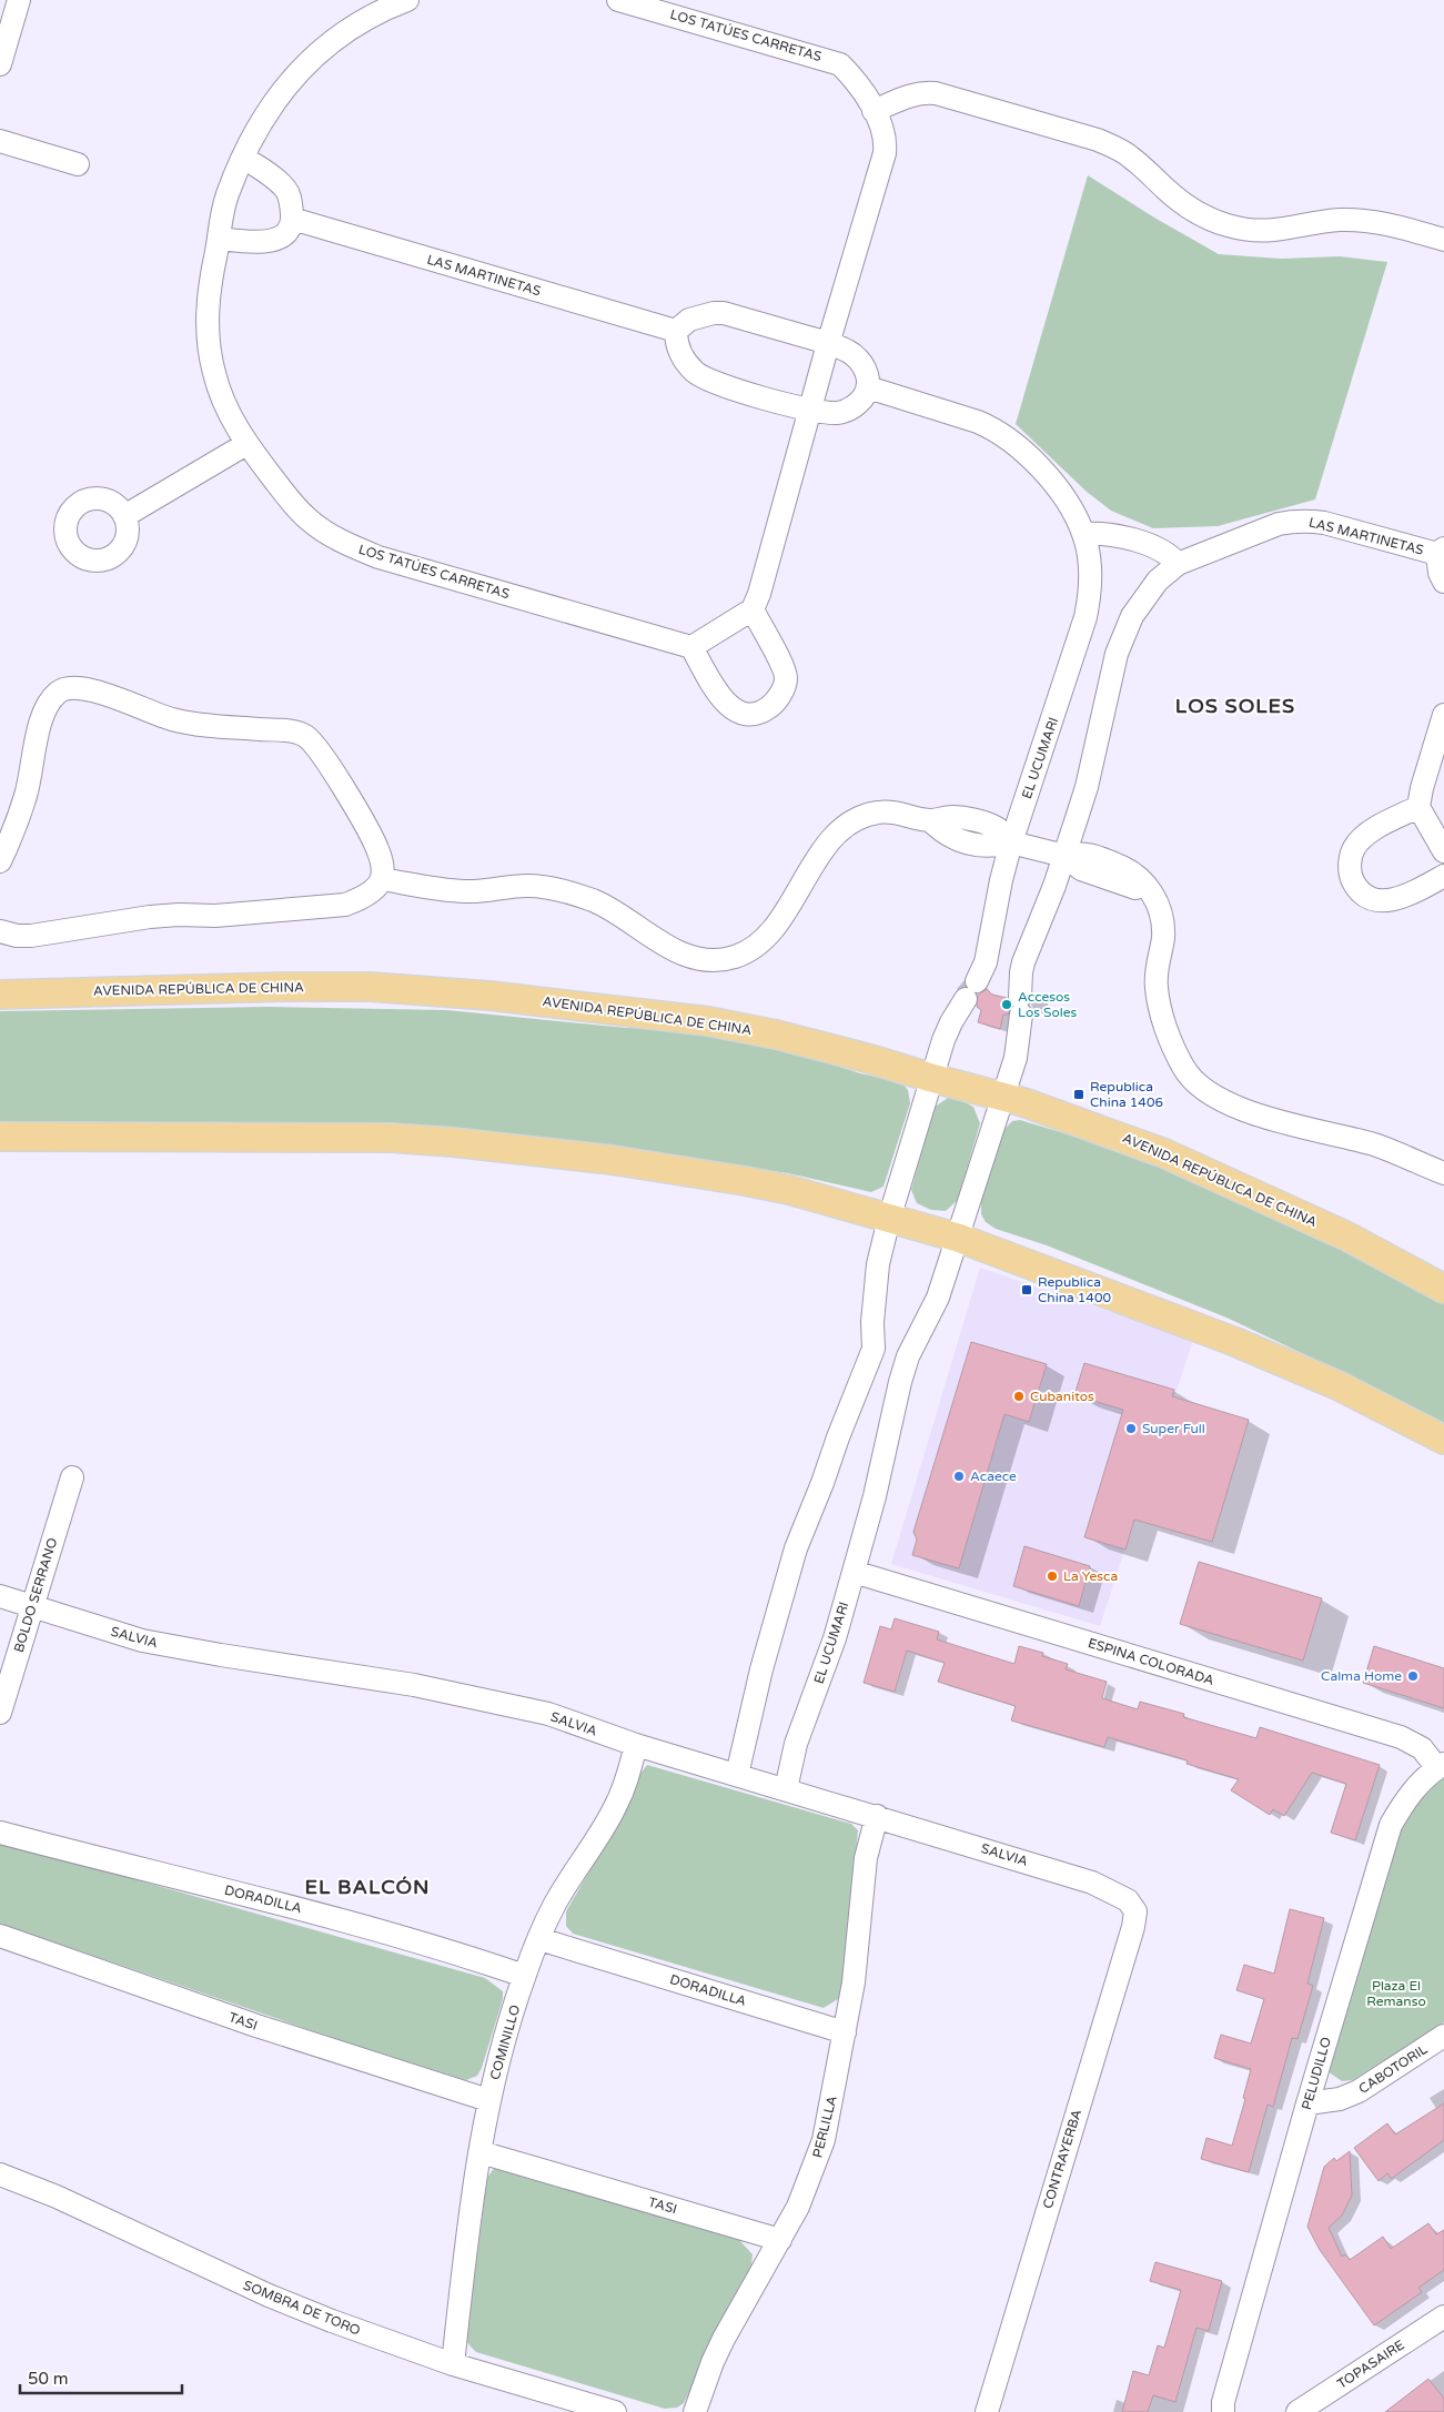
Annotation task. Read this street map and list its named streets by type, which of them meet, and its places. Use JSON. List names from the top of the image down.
{
  "streets": {
    "main road": ["AVENIDA REPÚBLICA DE CHINA"],
    "street": [
      "LOS TATÚES CARRETAS",
      "LAS MARTINETAS",
      "EL UCUMARI",
      "BOLDO SERRANO",
      "SALVIA",
      "ESPINA COLORADA",
      "DORADILLA",
      "TASI",
      "COMINILLO",
      "CABOTORIL",
      "PELUDILLO",
      "PERLILLA",
      "CONTRAYERBA",
      "SOMBRA DE TORO",
      "TOPASAIRE"
    ]
  },
  "crossings": [
    ["LAS MARTINETAS", "EL UCUMARI"],
    ["EL UCUMARI", "AVENIDA REPÚBLICA DE CHINA"],
    ["EL UCUMARI", "SALVIA"],
    ["EL UCUMARI", "ESPINA COLORADA"],
    ["BOLDO SERRANO", "SALVIA"],
    ["SALVIA", "COMINILLO"],
    ["SALVIA", "PERLILLA"],
    ["SALVIA", "CONTRAYERBA"],
    ["ESPINA COLORADA", "PELUDILLO"],
    ["DORADILLA", "COMINILLO"],
    ["DORADILLA", "PERLILLA"],
    ["TASI", "COMINILLO"],
    ["TASI", "PERLILLA"],
    ["COMINILLO", "SOMBRA DE TORO"],
    ["CABOTORIL", "PELUDILLO"]
  ],
  "districts": ["LOS SOLES", "EL BALCÓN"],
  "parks": ["Plaza El Remanso"],
  "places": {
    "other": [
      "Accesos Los Soles",
      "Cubanitos",
      "Super Full",
      "Acaece",
      "La Yesca",
      "Calma Home"
    ],
    "transit": ["Republica China 1406", "Republica China 1400"]
  },
  "scale_bar": "50 m"
}
